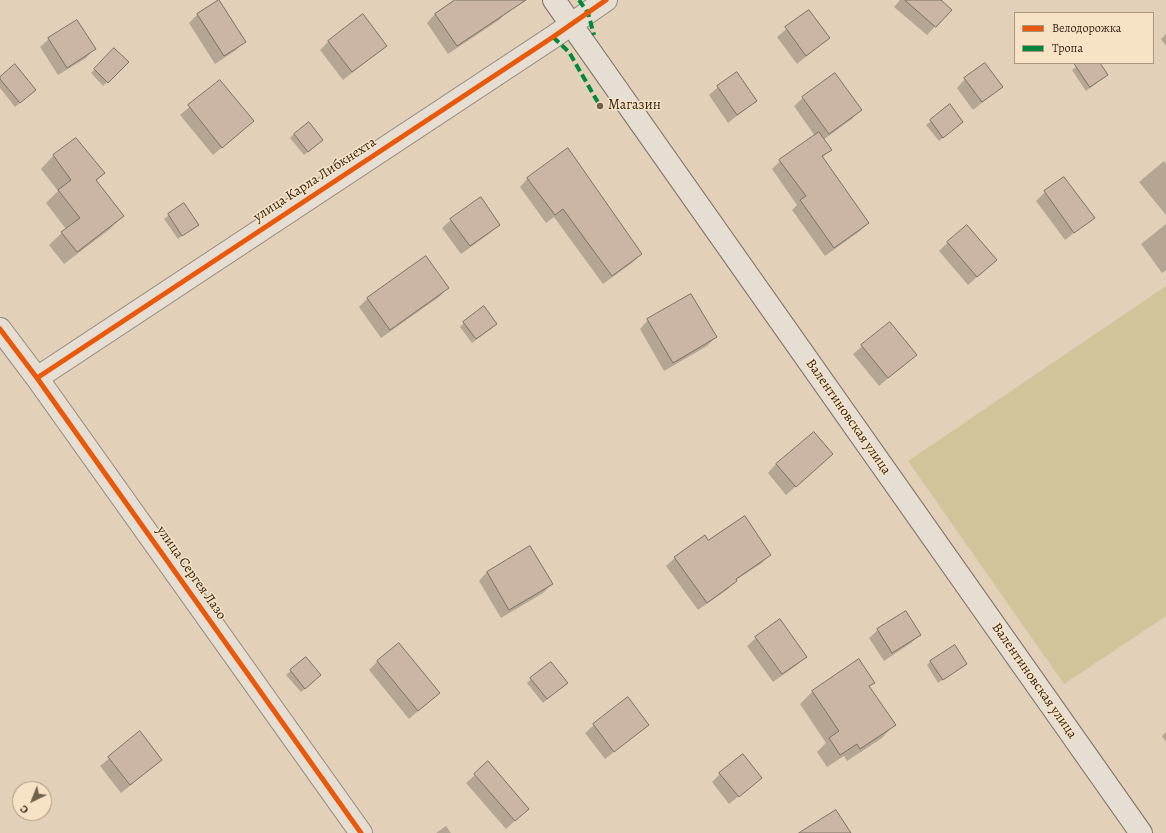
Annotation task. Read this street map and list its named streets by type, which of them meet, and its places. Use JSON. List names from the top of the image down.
{
  "streets": {
    "street": ["улица Карла Либкнехта", "Валентиновская улица", "улица Сергея Лазо"]
  },
  "crossings": [
    ["улица Карла Либкнехта", "Валентиновская улица"],
    ["улица Карла Либкнехта", "улица Сергея Лазо"]
  ],
  "places": ["Магазин"],
  "legend": ["Велодорожка", "Тропа"],
  "north": "bottom left"
}
